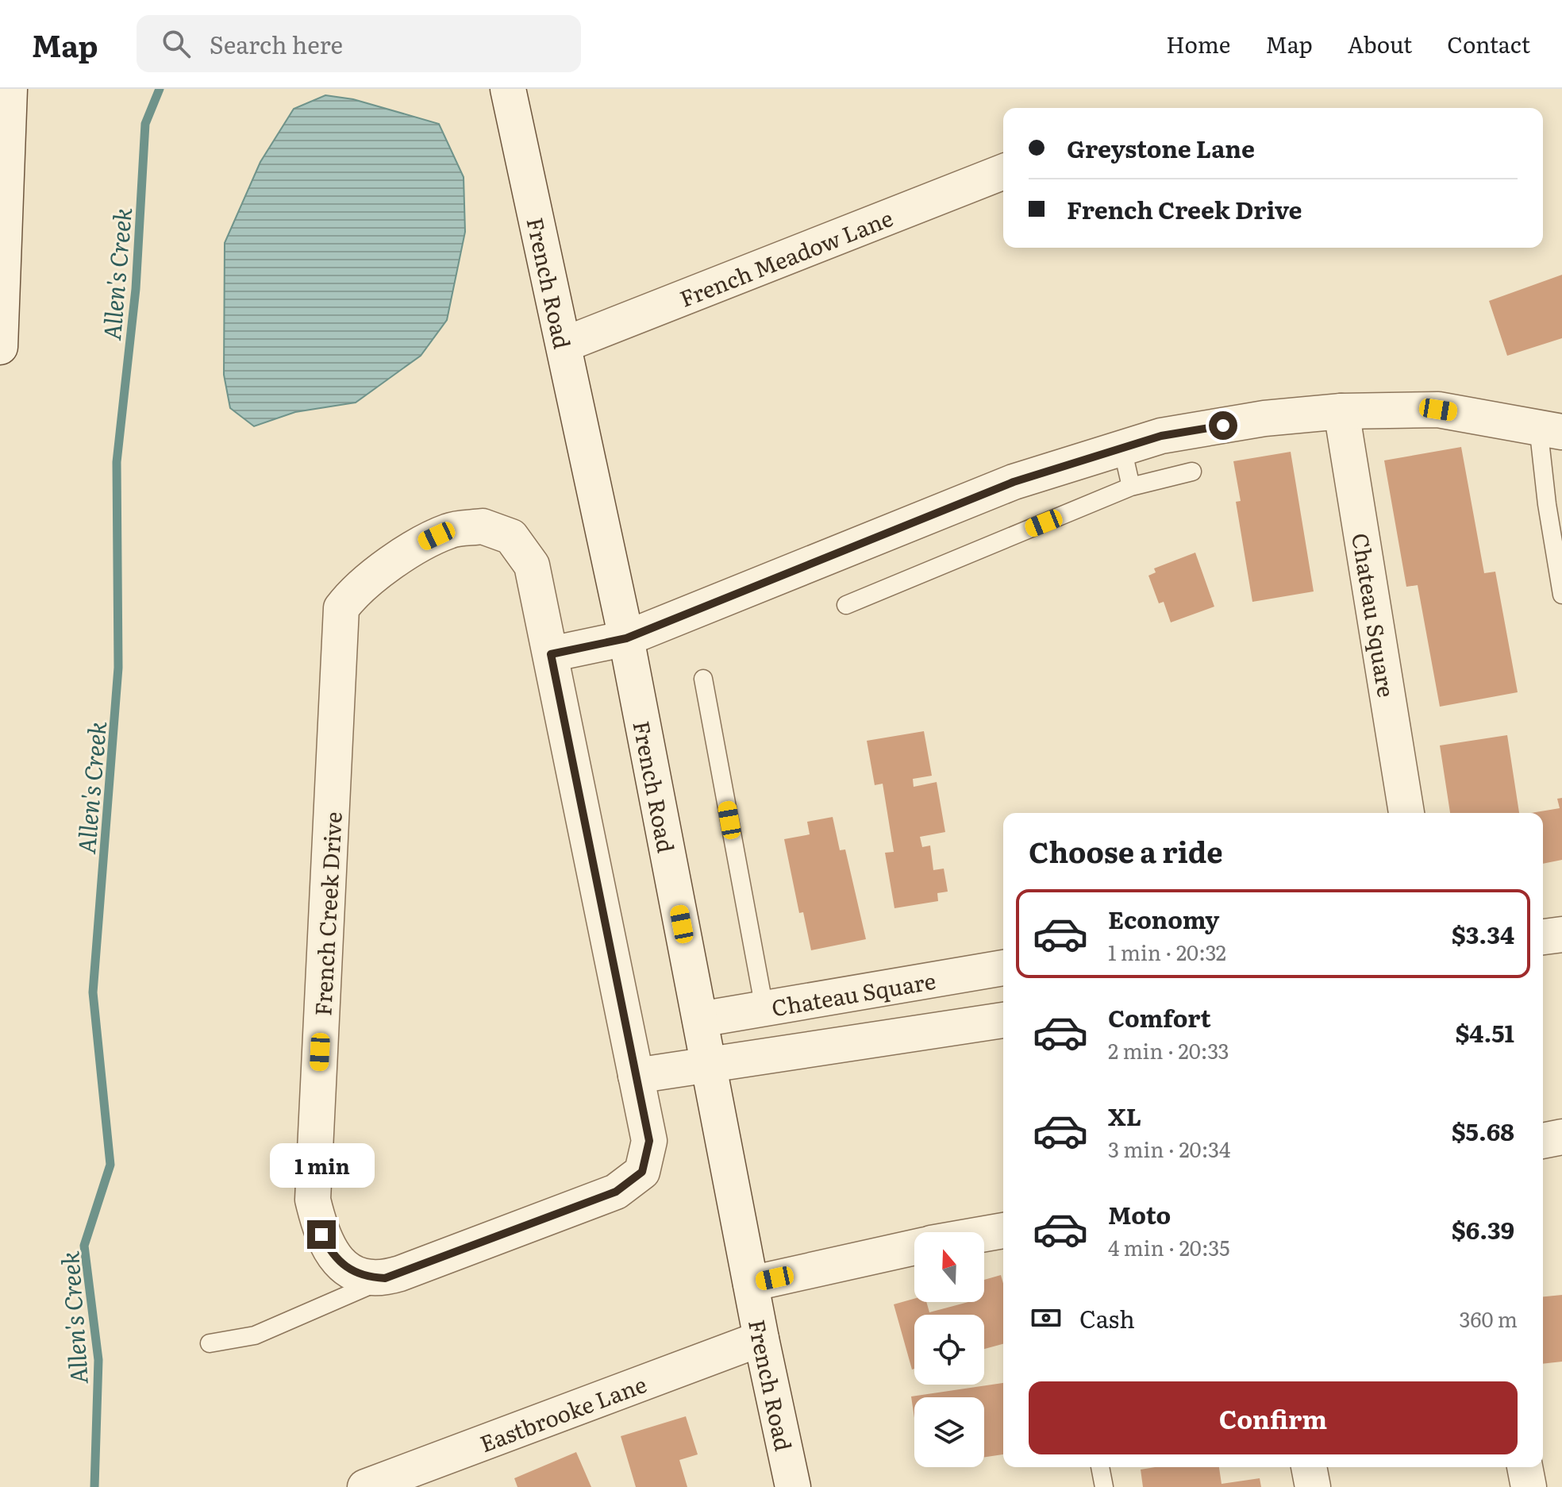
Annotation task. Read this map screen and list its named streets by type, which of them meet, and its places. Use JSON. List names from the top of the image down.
{
  "streets": {
    "street": [
      "French Meadow Lane",
      "French Road",
      "Chateau Square",
      "French Creek Drive",
      "Eastbrooke Lane"
    ]
  },
  "crossings": [
    ["French Meadow Lane", "French Road"],
    ["French Road", "Chateau Square"],
    ["French Road", "Eastbrooke Lane"]
  ],
  "water": ["Allen's Creek"],
  "north": "top",
  "page": {
    "header": "Map",
    "search": "Search here",
    "nav": [
      "Home",
      "Map",
      "About",
      "Contact"
    ],
    "banner": ["Greystone Lane", "French Creek Drive"],
    "heading": "Choose a ride",
    "list": [
      {
        "name": "Economy",
        "note": "1 min · 20:32",
        "value": "$3.34"
      },
      {
        "name": "Comfort",
        "note": "2 min · 20:33",
        "value": "$4.51"
      },
      {
        "name": "XL",
        "note": "3 min · 20:34",
        "value": "$5.68"
      },
      {
        "name": "Moto",
        "note": "4 min · 20:35",
        "value": "$6.39"
      }
    ],
    "bubble": "1 min",
    "pay": ["Cash", "360 m"],
    "buttons": "Confirm"
  }
}
